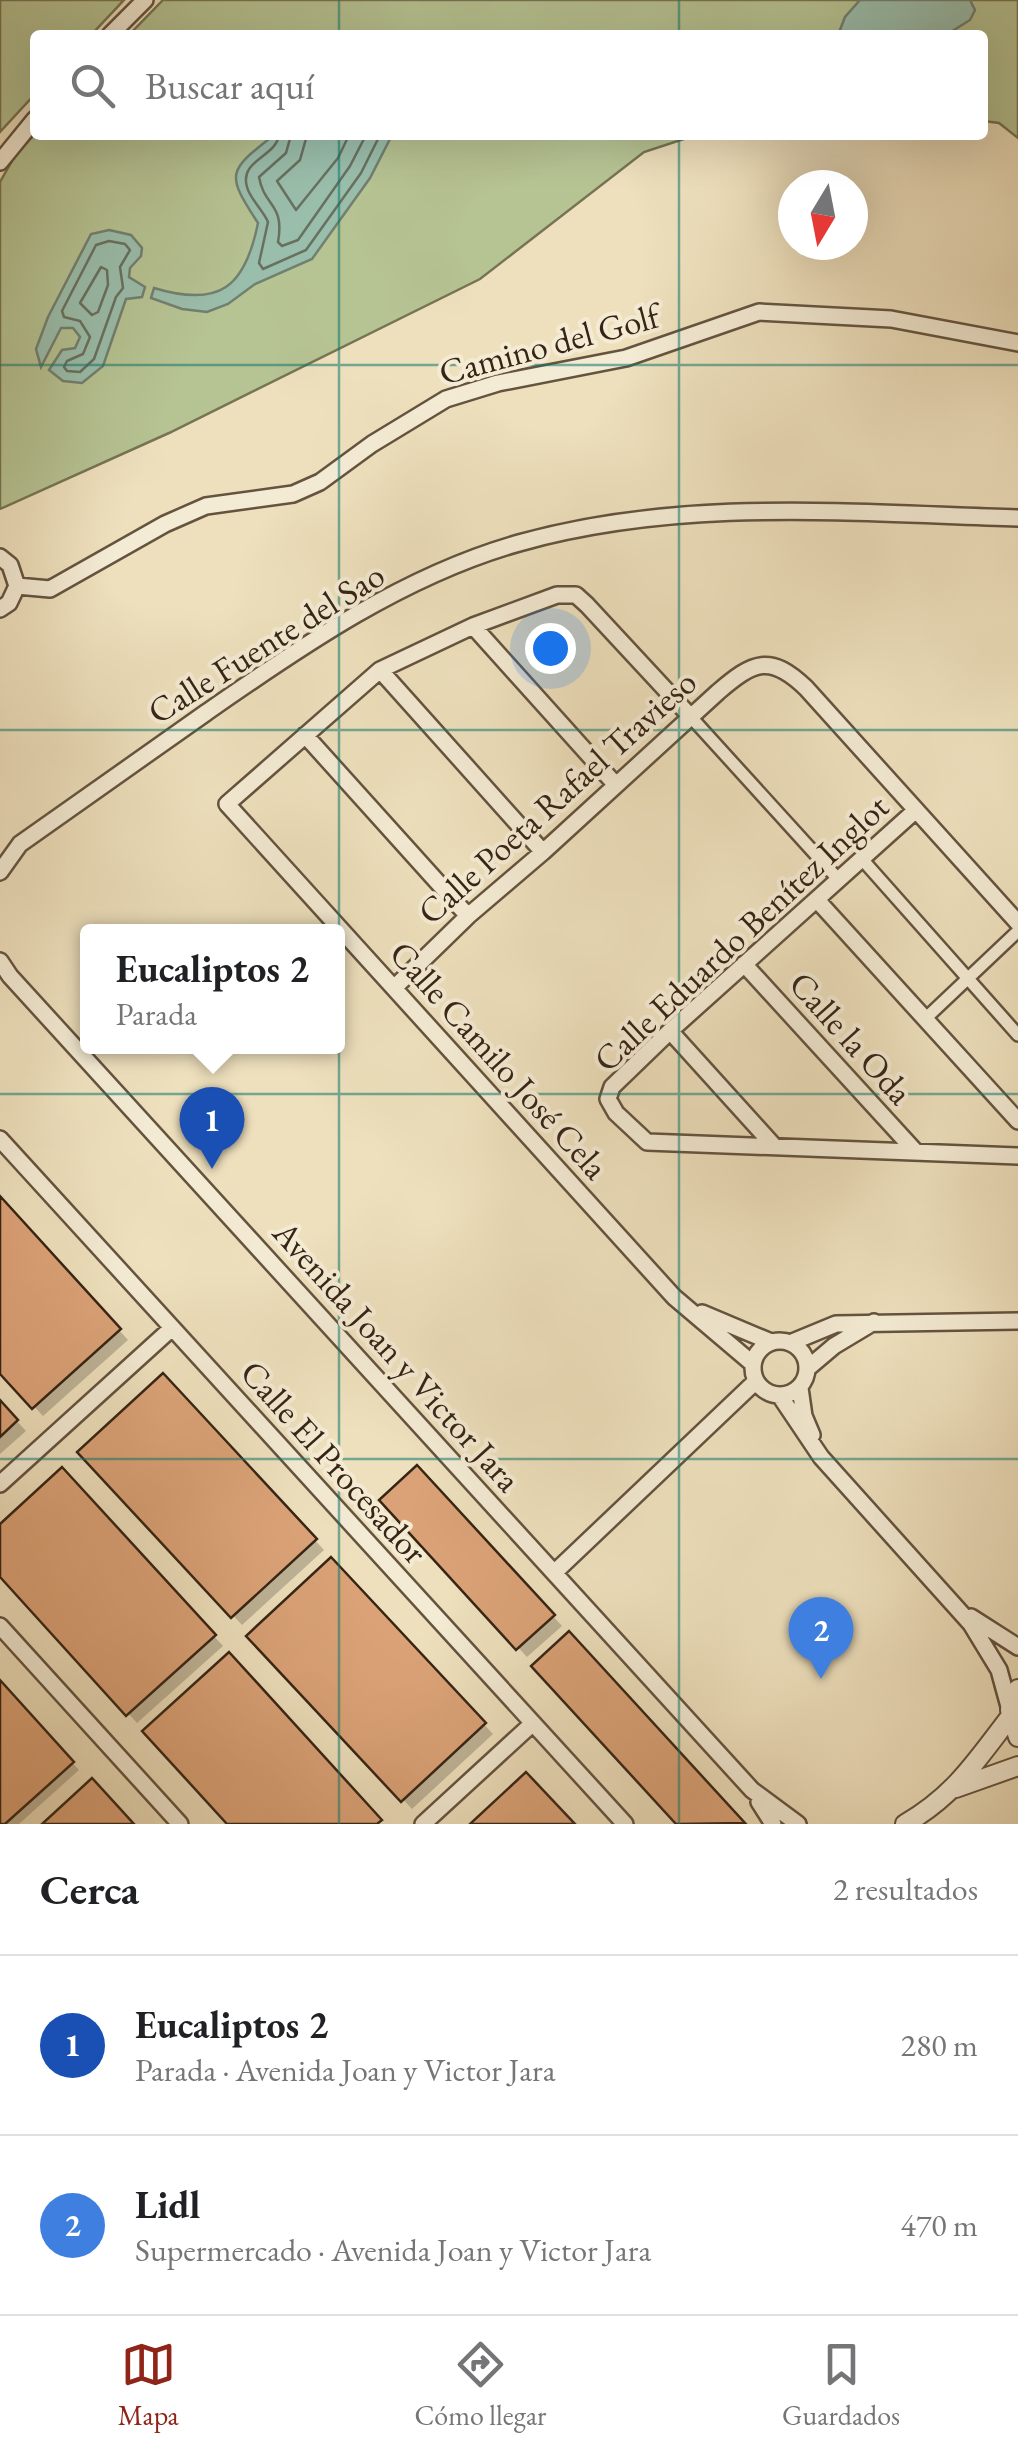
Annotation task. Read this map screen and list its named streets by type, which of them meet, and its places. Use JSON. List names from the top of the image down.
{
  "streets": {
    "street": [
      "Camino del Golf",
      "Calle Fuente del Sao",
      "Calle Poeta Rafael Travieso",
      "Calle Eduardo Benítez Inglot",
      "Calle la Oda",
      "Calle Camilo José Cela",
      "Avenida Joan y Victor Jara",
      "Calle El Procesador"
    ]
  },
  "crossings": [
    ["Calle Poeta Rafael Travieso", "Calle Eduardo Benítez Inglot"],
    ["Calle Poeta Rafael Travieso", "Calle Camilo José Cela"],
    ["Calle Eduardo Benítez Inglot", "Calle la Oda"]
  ],
  "north": "bottom",
  "page": {
    "search": "Buscar aquí",
    "popup": ["Eucaliptos 2", "Parada"],
    "pins": ["1", "2"],
    "heading": ["Cerca", "2 resultados"],
    "list": [
      {
        "mark": "1",
        "name": "Eucaliptos 2",
        "note": "Parada · Avenida Joan y Victor Jara",
        "value": "280 m"
      },
      {
        "mark": "2",
        "name": "Lidl",
        "note": "Supermercado · Avenida Joan y Victor Jara",
        "value": "470 m"
      }
    ],
    "nav": ["Mapa", "Cómo llegar", "Guardados"]
  }
}
